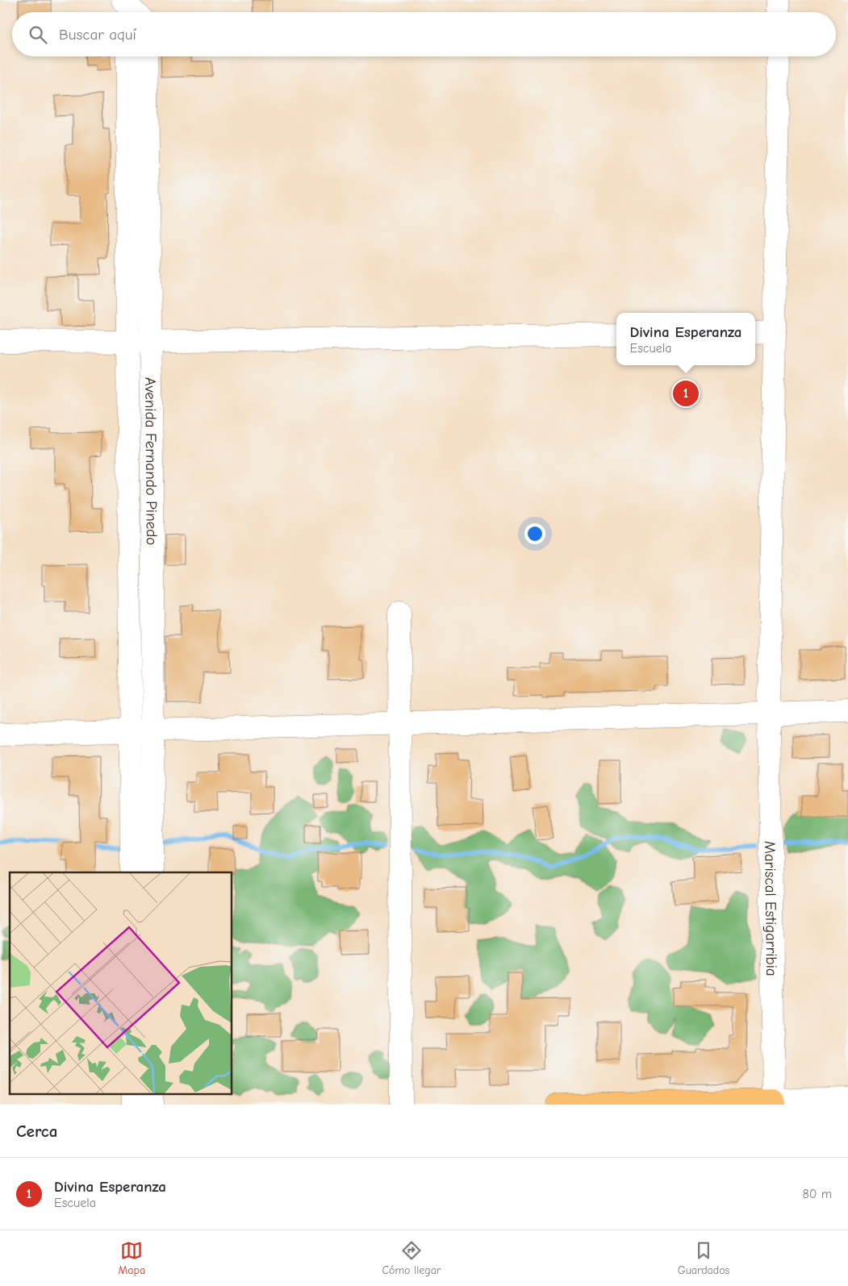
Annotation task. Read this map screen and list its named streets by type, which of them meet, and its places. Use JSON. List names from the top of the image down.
{
  "streets": {
    "street": ["Avenida Fernando Pinedo", "Mariscal Estigarribia"]
  },
  "page": {
    "search": "Buscar aquí",
    "popup": ["Divina Esperanza", "Escuela"],
    "pins": "1",
    "heading": "Cerca",
    "list": [
      {
        "mark": "1",
        "name": "Divina Esperanza",
        "note": "Escuela",
        "value": "80 m"
      }
    ],
    "nav": ["Mapa", "Cómo llegar", "Guardados"]
  }
}
